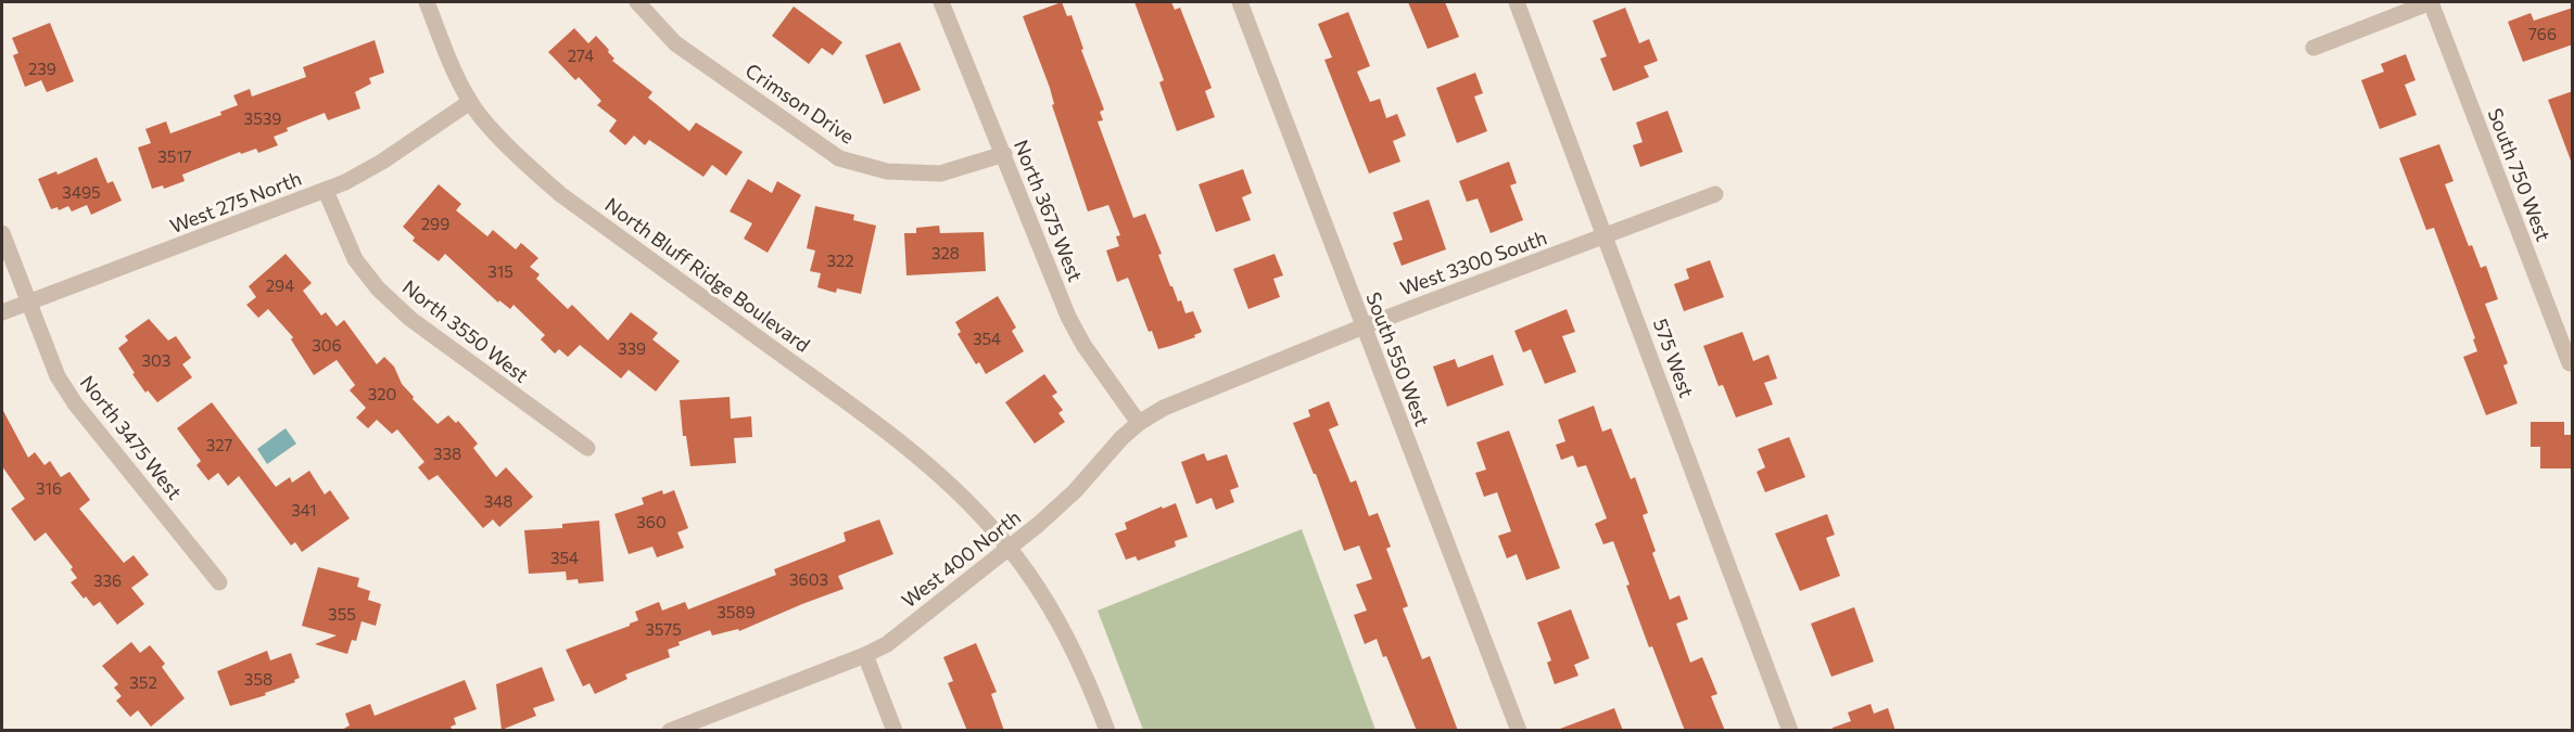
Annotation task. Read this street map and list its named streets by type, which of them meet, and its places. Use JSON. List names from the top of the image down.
{
  "streets": {
    "street": [
      "Crimson Drive",
      "South 750 West",
      "West 275 North",
      "North 3675 West",
      "West 3300 South",
      "North Bluff Ridge Boulevard",
      "North 3550 West",
      "575 West",
      "South 550 West",
      "North 3475 West",
      "West 400 North"
    ]
  },
  "crossings": [
    ["Crimson Drive", "North 3675 West"],
    ["West 275 North", "North Bluff Ridge Boulevard"],
    ["West 275 North", "North 3550 West"],
    ["West 275 North", "North 3475 West"],
    ["North 3675 West", "West 400 North"],
    ["West 3300 South", "575 West"],
    ["West 3300 South", "South 550 West"],
    ["West 3300 South", "West 400 North"],
    ["North Bluff Ridge Boulevard", "West 400 North"]
  ],
  "house_numbers": [
    "766",
    "274",
    "239",
    "3539",
    "3517",
    "3495",
    "299",
    "328",
    "322",
    "315",
    "294",
    "354",
    "306",
    "339",
    "303",
    "320",
    "327",
    "338",
    "316",
    "348",
    "341",
    "360",
    "354",
    "3603",
    "336",
    "3589",
    "355",
    "3575",
    "358",
    "352"
  ]
}
